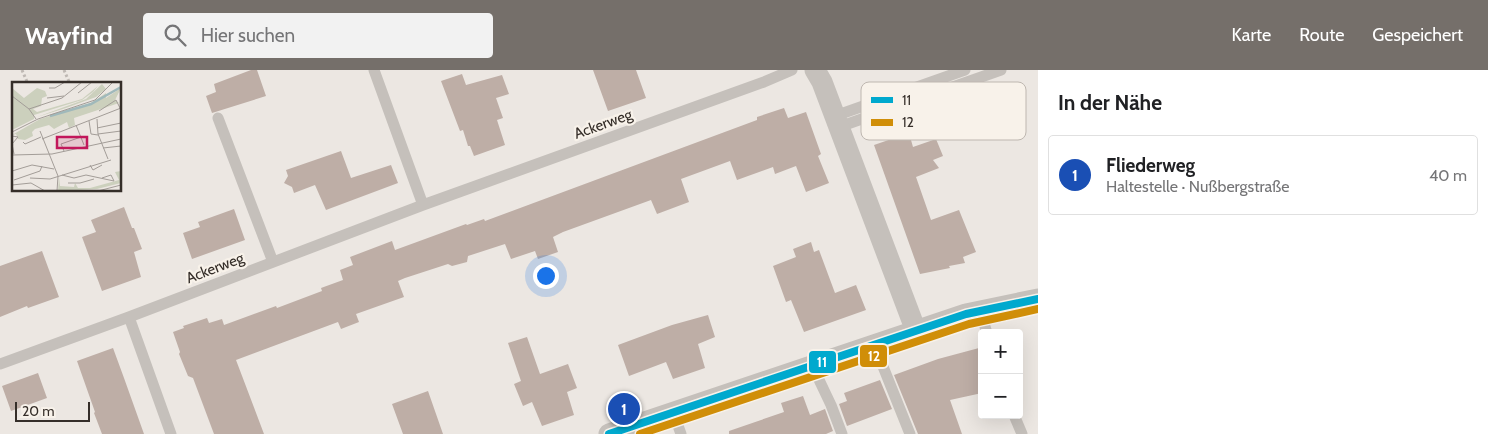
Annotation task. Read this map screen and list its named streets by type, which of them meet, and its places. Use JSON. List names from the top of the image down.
{
  "streets": {
    "lane": ["Ackerweg"]
  },
  "lines": ["transit line 11", "transit line 12"],
  "legend": ["11", "12"],
  "scale_bar": "20 m",
  "page": {
    "header": "Wayfind",
    "search": "Hier suchen",
    "nav": ["Karte", "Route", "Gespeichert"],
    "heading": "In der Nähe",
    "list": [
      {
        "mark": "1",
        "name": "Fliederweg",
        "note": "Haltestelle · Nußbergstraße",
        "value": "40 m"
      }
    ],
    "map_buttons": ["+", "−"],
    "pins": "1",
    "scale": "20 m"
  }
}
